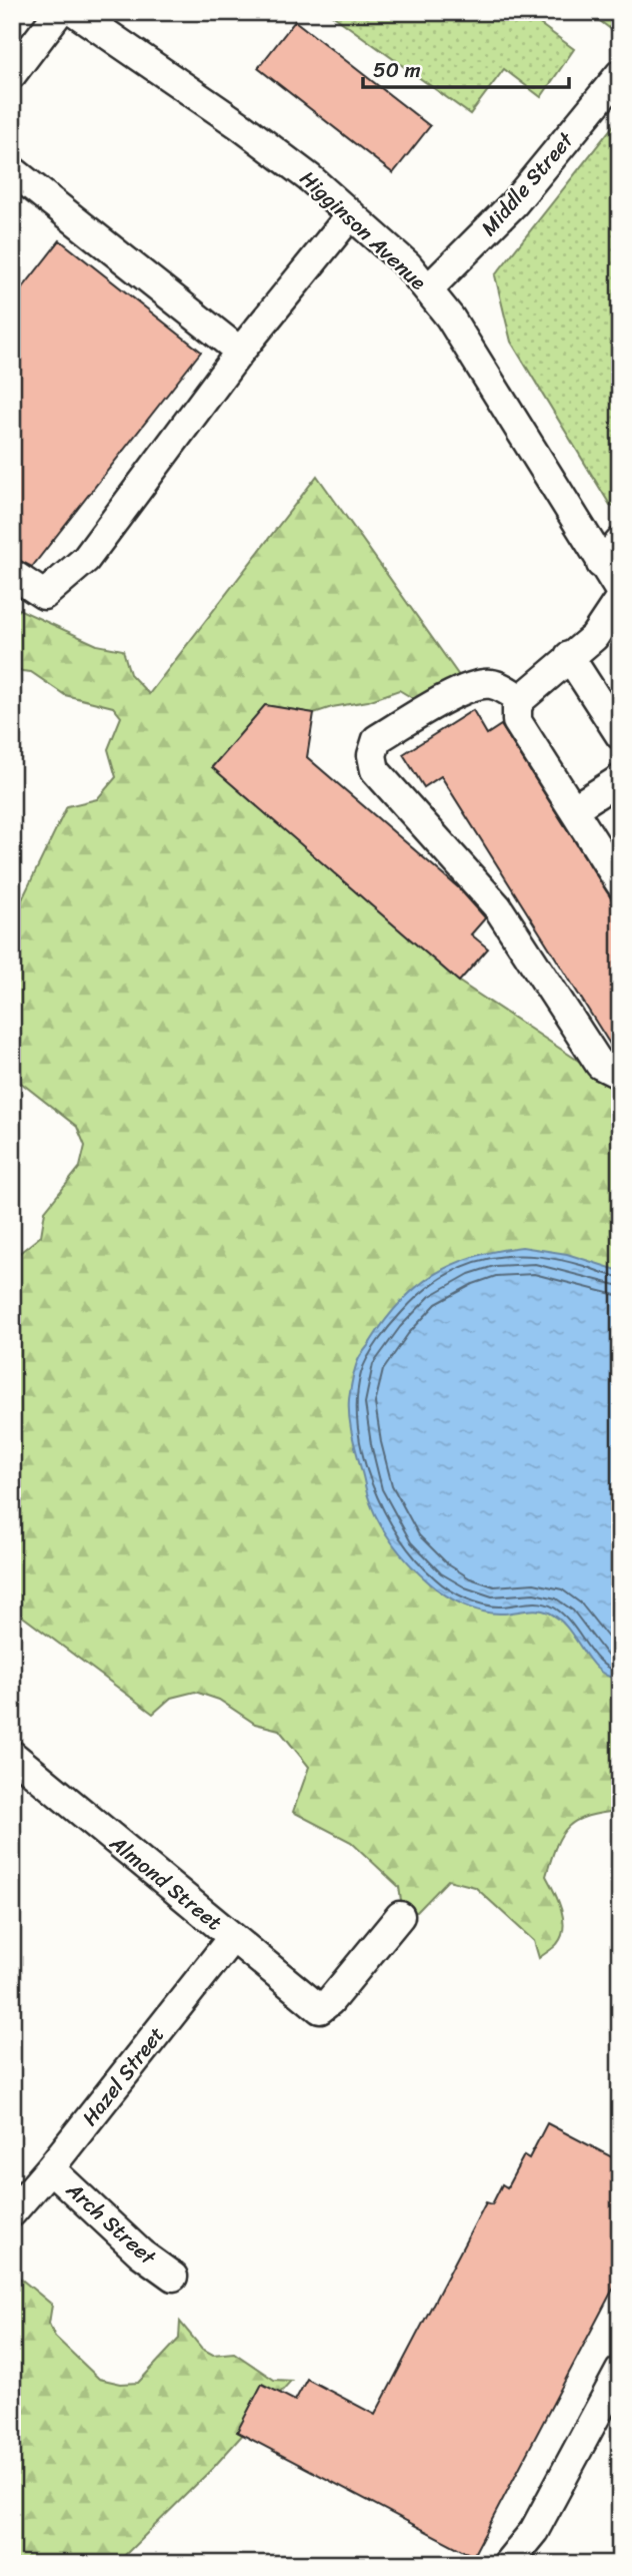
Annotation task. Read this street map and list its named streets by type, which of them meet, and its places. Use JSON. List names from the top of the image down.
{
  "streets": {
    "street": [
      "Middle Street",
      "Higginson Avenue",
      "Almond Street",
      "Hazel Street",
      "Arch Street"
    ]
  },
  "crossings": [
    ["Middle Street", "Higginson Avenue"],
    ["Almond Street", "Hazel Street"],
    ["Hazel Street", "Arch Street"]
  ],
  "scale_bar": "50 m"
}
